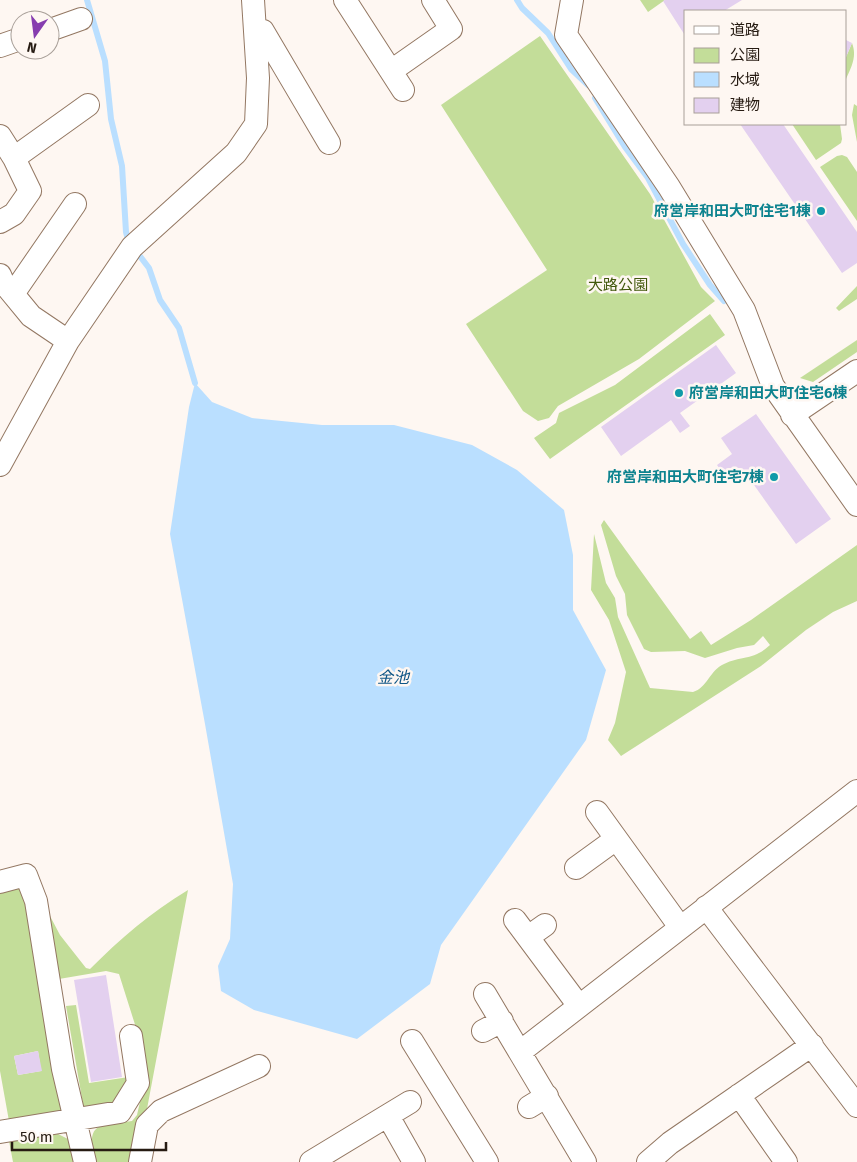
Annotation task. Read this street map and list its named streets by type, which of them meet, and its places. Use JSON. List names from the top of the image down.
{
  "water": ["金池"],
  "parks": ["大路公園"],
  "places": ["府営岸和田大町住宅1棟", "府営岸和田大町住宅6棟", "府営岸和田大町住宅7棟"],
  "legend": [
    "道路",
    "公園",
    "水域",
    "建物"
  ],
  "scale_bar": "50 m",
  "north": "bottom"
}
